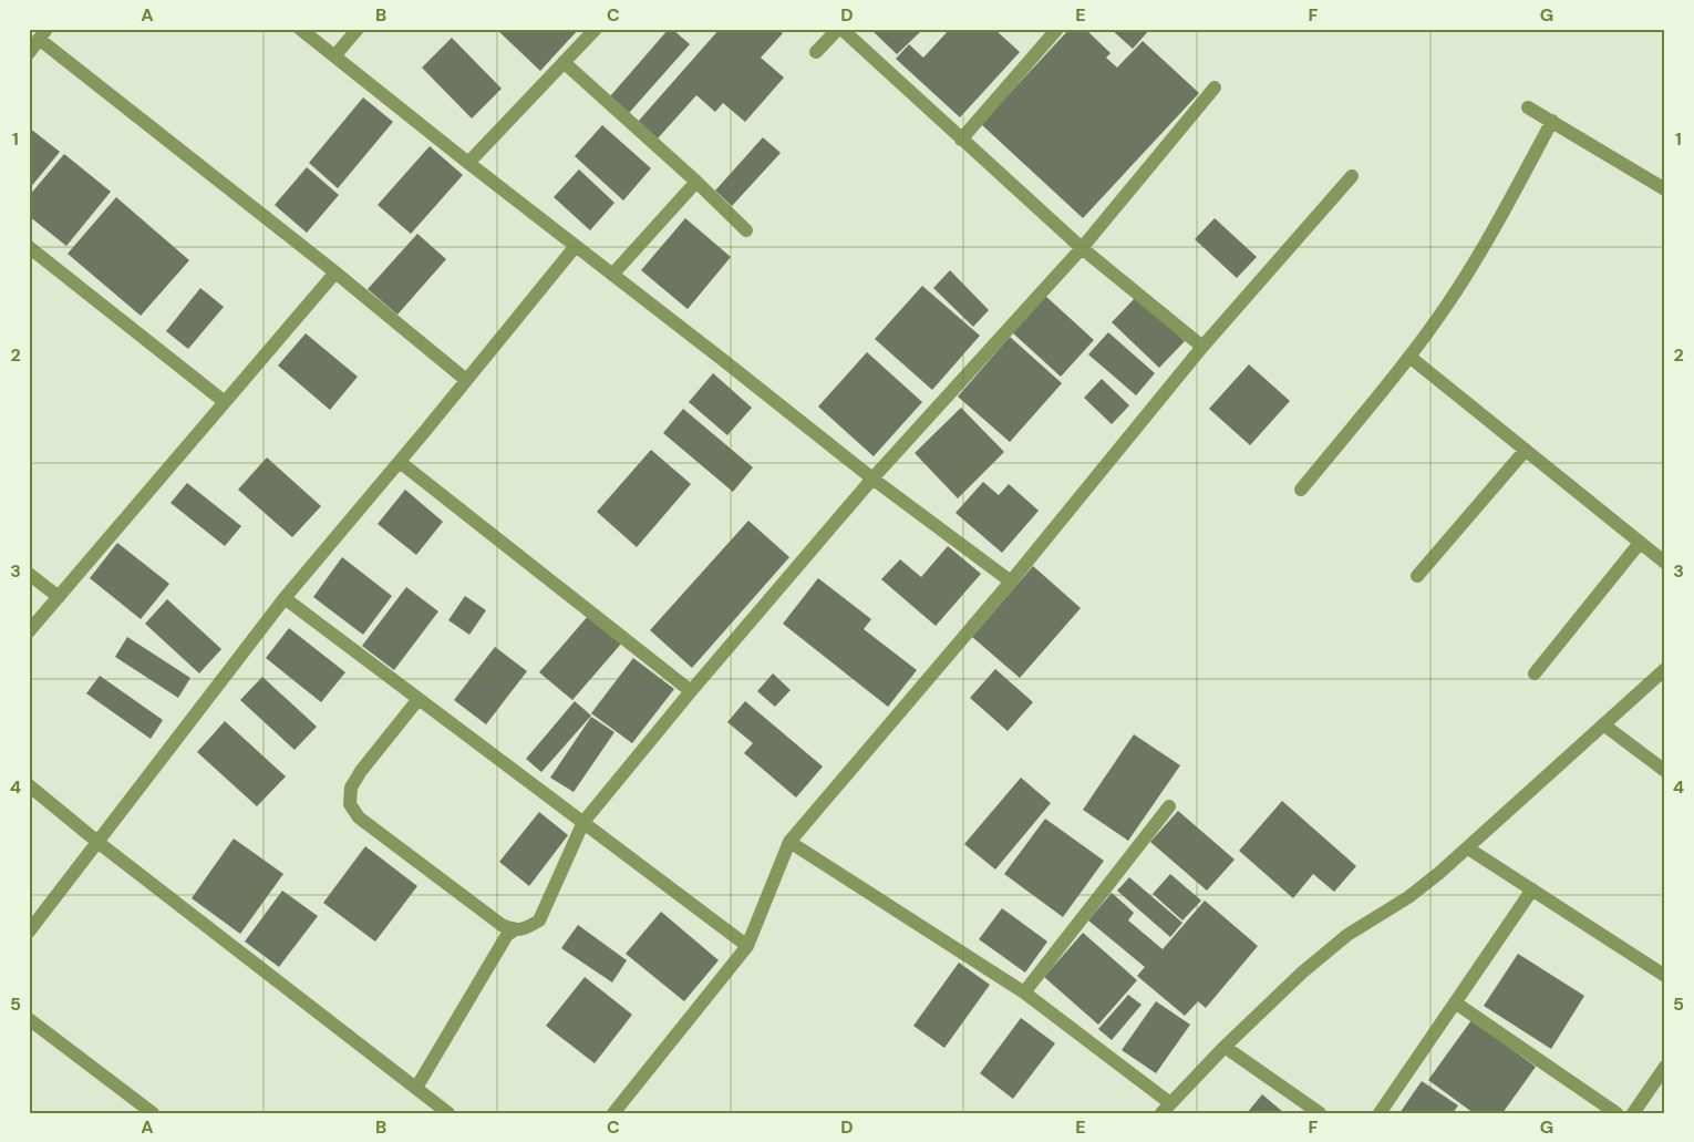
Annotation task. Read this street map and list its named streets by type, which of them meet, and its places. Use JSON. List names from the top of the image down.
{
  "grid": {
    "columns": [
      "A",
      "B",
      "C",
      "D",
      "E",
      "F",
      "G"
    ],
    "rows": [
      "1",
      "2",
      "3",
      "4",
      "5"
    ]
  }
}
